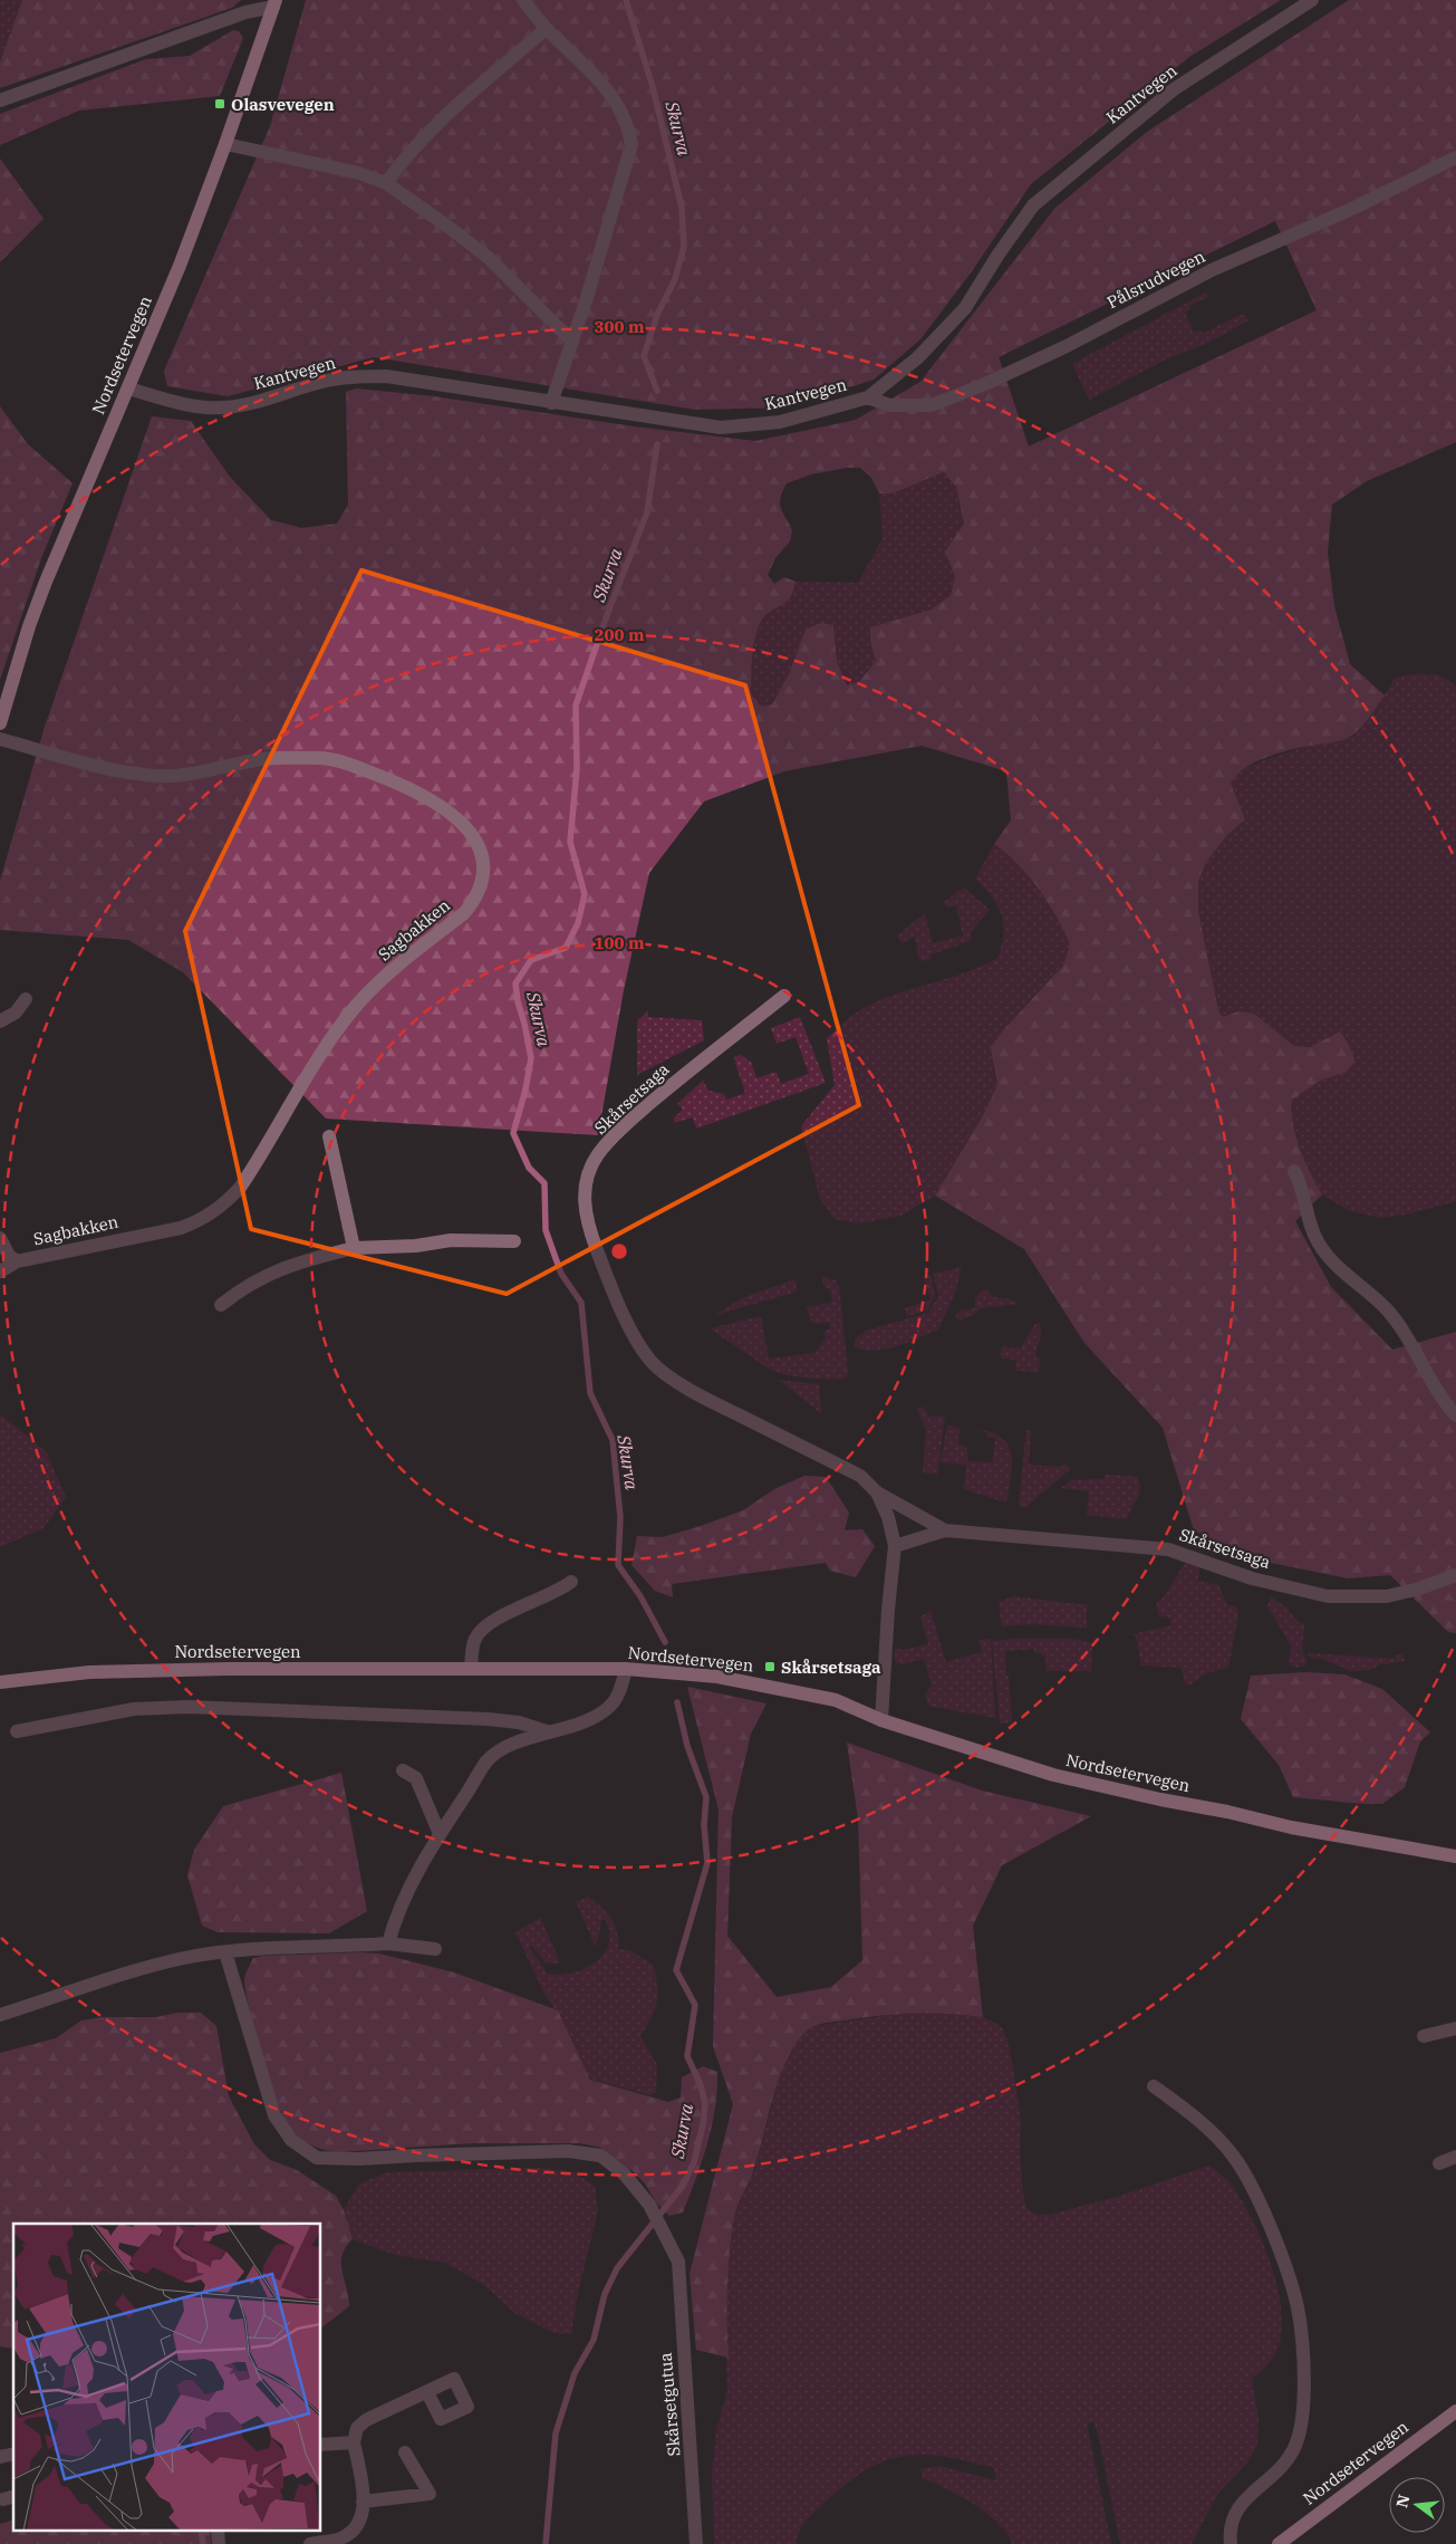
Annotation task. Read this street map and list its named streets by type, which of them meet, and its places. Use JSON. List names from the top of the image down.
{
  "streets": {
    "main road": ["Nordsetervegen"],
    "street": [
      "Kantvegen",
      "Pålsrudvegen",
      "Sagbakken",
      "Skårsetsaga",
      "Skårsetgutua"
    ]
  },
  "crossings": [
    ["Kantvegen", "Pålsrudvegen"],
    ["Kantvegen", "Nordsetervegen"],
    ["Nordsetervegen", "Skårsetsaga"]
  ],
  "water": ["Skurva"],
  "places": {
    "transit": ["Olasvevegen", "Skårsetsaga"]
  },
  "north": "left",
  "rings": ["300 m", "200 m", "100 m"]
}
